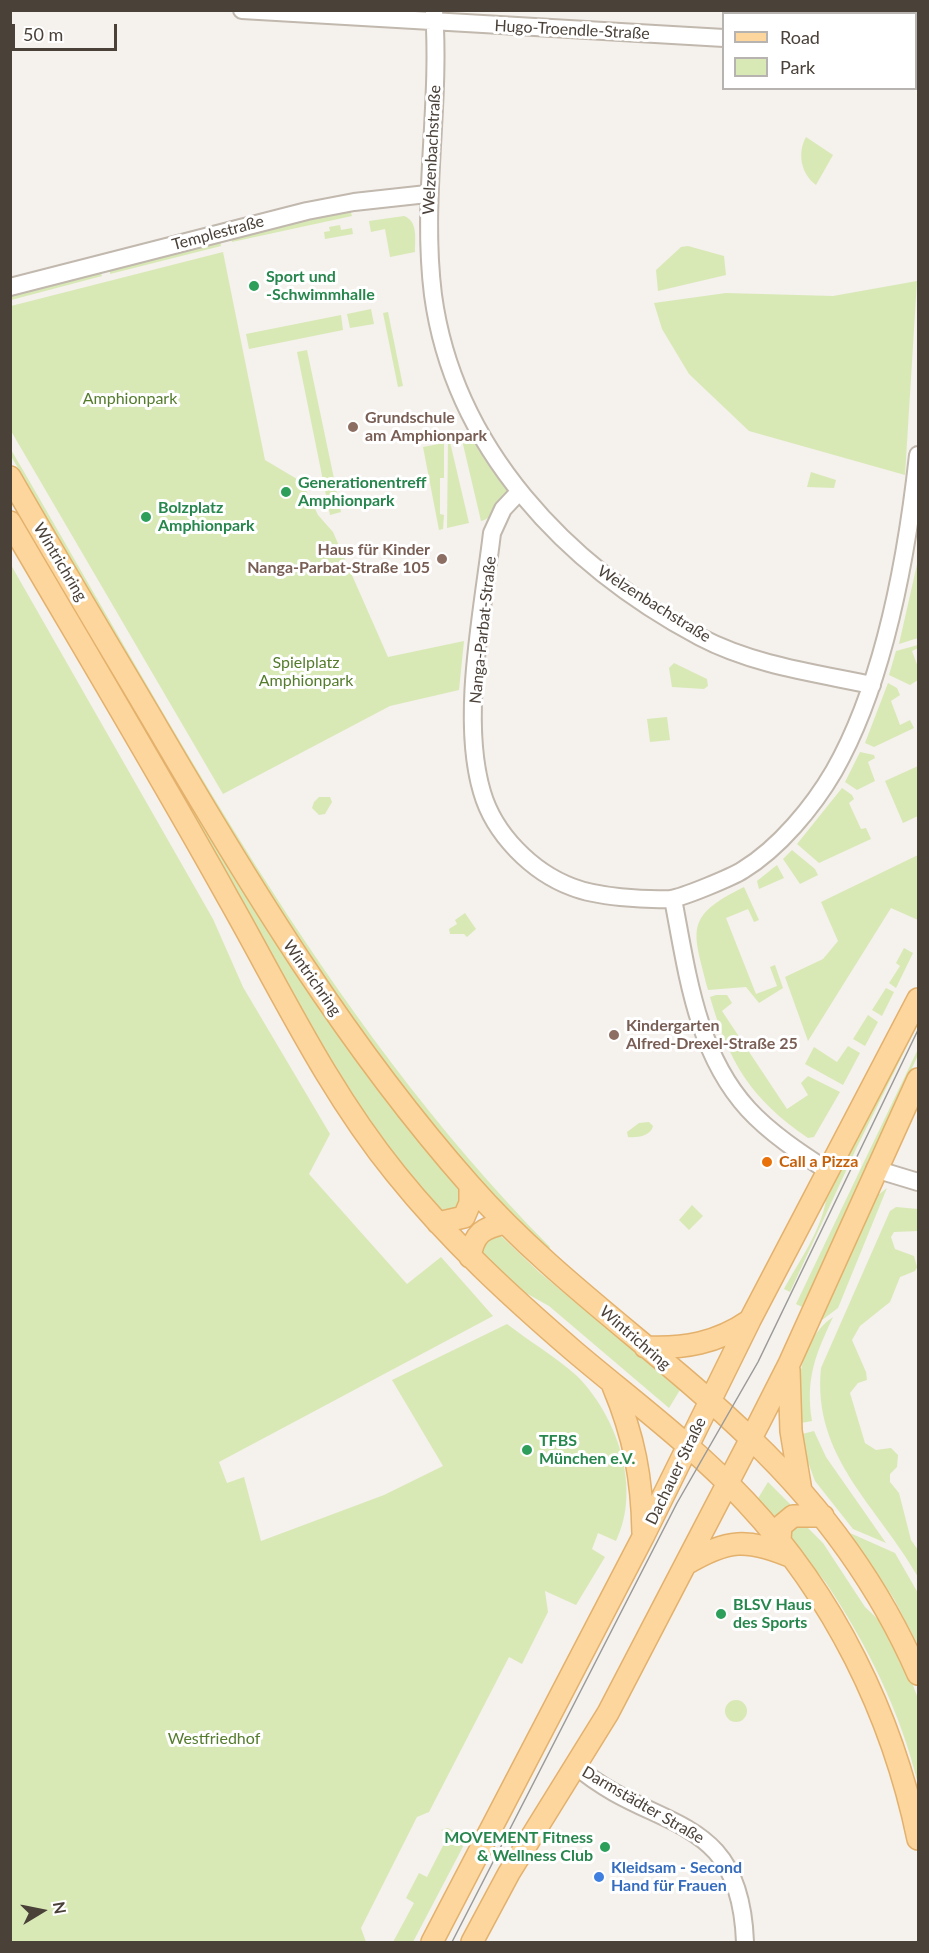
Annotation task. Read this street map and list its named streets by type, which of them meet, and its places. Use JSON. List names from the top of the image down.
{
  "streets": {
    "main road": ["Wintrichring", "Dachauer Straße"],
    "street": [
      "Hugo-Troendle-Straße",
      "Welzenbachstraße",
      "Templestraße",
      "Nanga-Parbat-Straße",
      "Darmstädter Straße"
    ]
  },
  "crossings": [
    ["Hugo-Troendle-Straße", "Welzenbachstraße"],
    ["Welzenbachstraße", "Templestraße"],
    ["Welzenbachstraße", "Nanga-Parbat-Straße"],
    ["Wintrichring", "Dachauer Straße"]
  ],
  "parks": ["Amphionpark", "Spielplatz Amphionpark", "Westfriedhof"],
  "places": [
    "Sport und -Schwimmhalle",
    "Grundschule am Amphionpark",
    "Generationentreff Amphionpark",
    "Bolzplatz Amphionpark",
    "Haus für Kinder Nanga-Parbat-Straße 105",
    "Kindergarten Alfred-Drexel-Straße 25",
    "Call a Pizza",
    "TFBS München e.V.",
    "BLSV Haus des Sports",
    "MOVEMENT Fitness & Wellness Club",
    "Kleidsam - Second Hand für Frauen"
  ],
  "legend": ["Road", "Park"],
  "scale_bar": "50 m",
  "north": "right"
}
